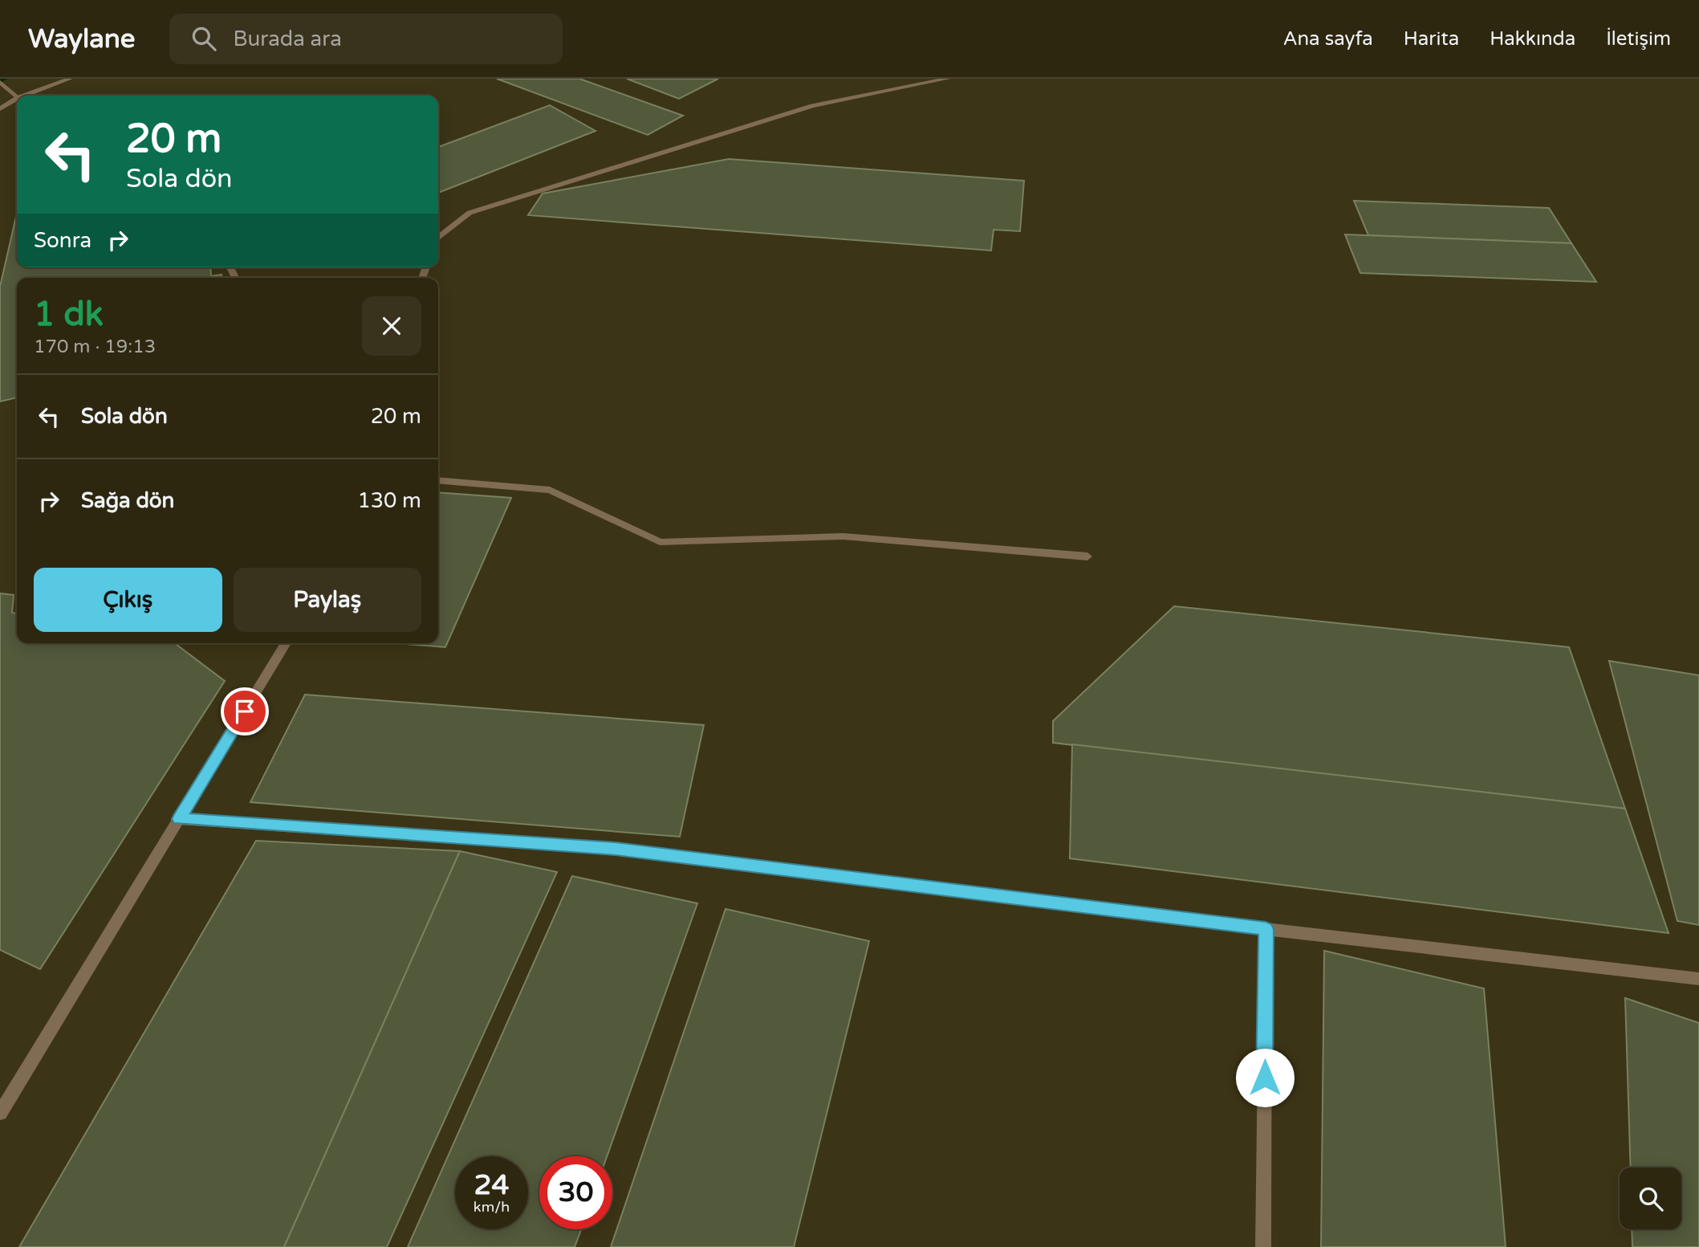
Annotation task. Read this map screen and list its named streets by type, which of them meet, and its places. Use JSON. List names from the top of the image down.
{
  "page": {
    "header": "Waylane",
    "search": "Burada ara",
    "nav": [
      "Ana sayfa",
      "Harita",
      "Hakkında",
      "İletişim"
    ],
    "turn": ["20 m", "Sola dön"],
    "then": "Sonra",
    "heading": ["1 dk", "170 m · 19:13"],
    "list": [
      {
        "name": "Sola dön",
        "value": "20 m"
      },
      {
        "name": "Sağa dön",
        "value": "130 m"
      }
    ],
    "buttons": ["Çıkış", "Paylaş"],
    "speed": "24 km/h",
    "limit": "30"
  }
}
